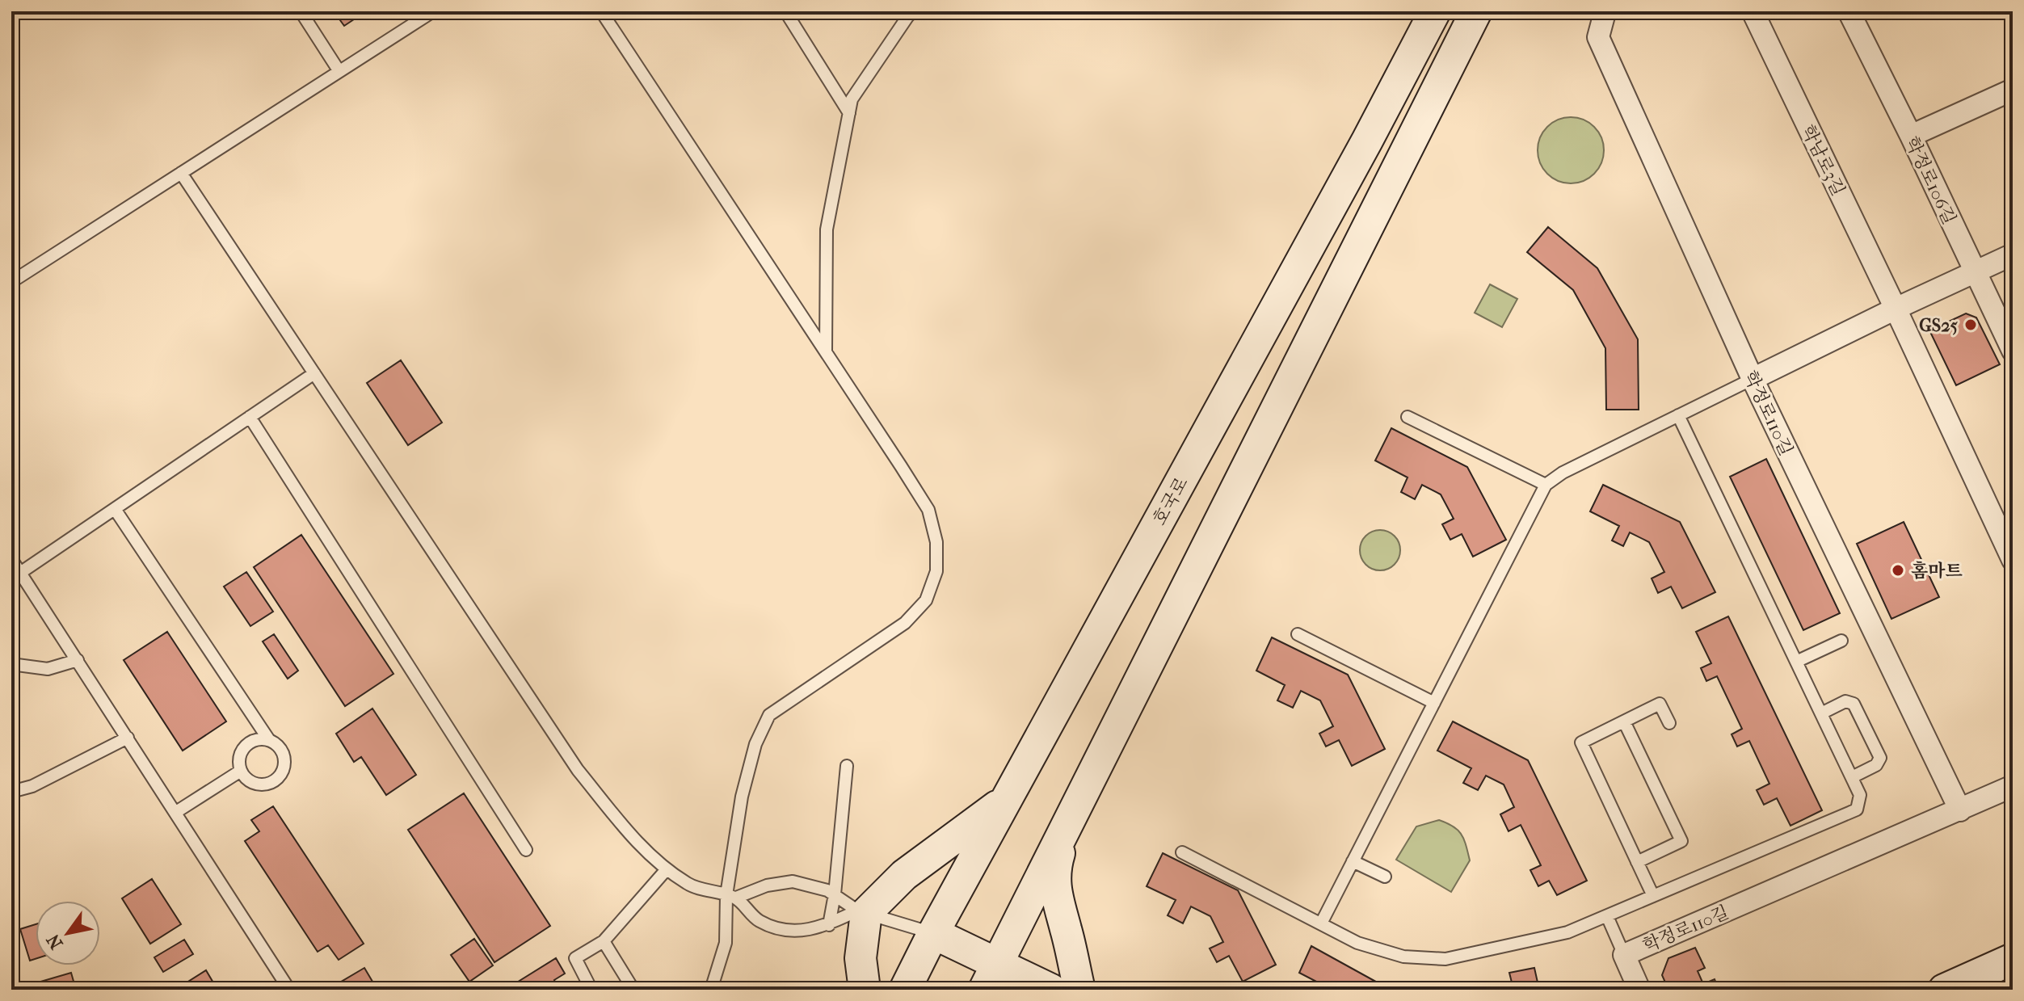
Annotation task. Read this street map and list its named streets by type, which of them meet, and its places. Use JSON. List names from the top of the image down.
{
  "streets": {
    "main road": ["호국로"],
    "street": ["학남로3길", "학정로106길", "학정로110길"]
  },
  "places": ["GS25", "홈마트"],
  "north": "bottom left"
}
